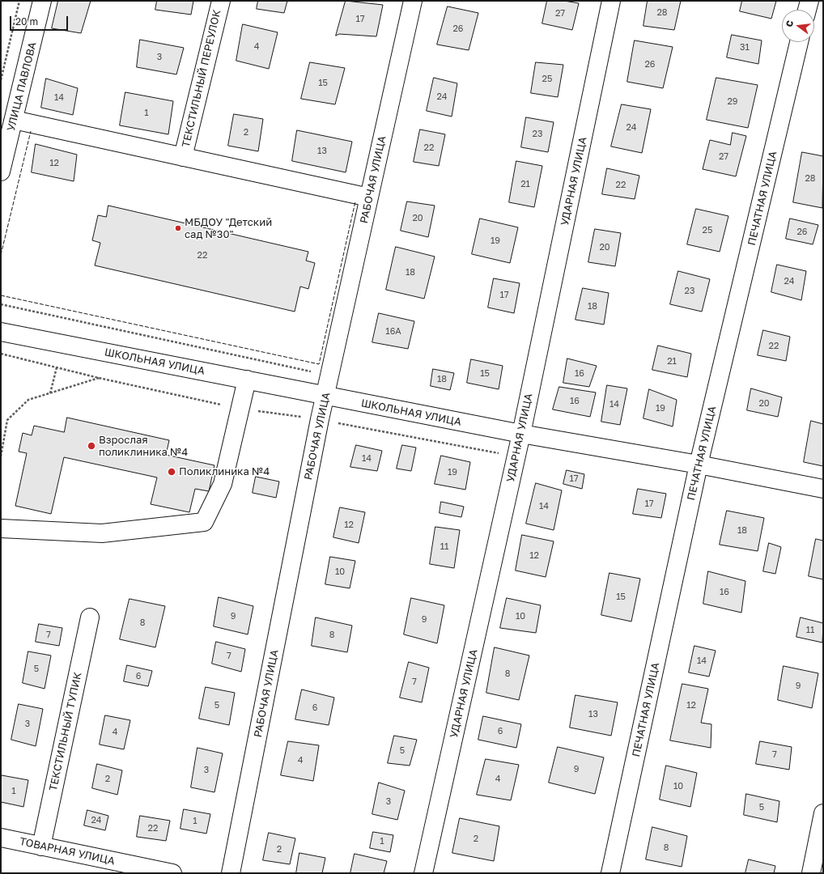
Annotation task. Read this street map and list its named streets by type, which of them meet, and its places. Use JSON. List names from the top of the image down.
{
  "streets": {
    "street": [
      "ТЕКСТИЛЬНЫЙ ПЕРЕУЛОК",
      "УЛИЦА ПАВЛОВА",
      "РАБОЧАЯ УЛИЦА",
      "УДАРНАЯ УЛИЦА",
      "ПЕЧАТНАЯ УЛИЦА",
      "ШКОЛЬНАЯ УЛИЦА",
      "ТЕКСТИЛЬНЫЙ ТУПИК",
      "ТОВАРНАЯ УЛИЦА"
    ]
  },
  "crossings": [
    ["РАБОЧАЯ УЛИЦА", "ШКОЛЬНАЯ УЛИЦА"],
    ["УДАРНАЯ УЛИЦА", "ШКОЛЬНАЯ УЛИЦА"],
    ["ПЕЧАТНАЯ УЛИЦА", "ШКОЛЬНАЯ УЛИЦА"],
    ["ТЕКСТИЛЬНЫЙ ТУПИК", "ТОВАРНАЯ УЛИЦА"]
  ],
  "places": ["МБДОУ \"Детский сад №30\"", "Взрослая поликлиника №4", "Поликлиника №4"],
  "house_numbers": [
    "28",
    "27",
    "17",
    "26",
    "4",
    "31",
    "3",
    "26",
    "25",
    "15",
    "24",
    "14",
    "29",
    "1",
    "24",
    "2",
    "23",
    "22",
    "13",
    "27",
    "12",
    "28",
    "21",
    "22",
    "20",
    "25",
    "26",
    "19",
    "20",
    "22",
    "18",
    "24",
    "23",
    "17",
    "18",
    "16А",
    "22",
    "21",
    "15",
    "16",
    "18",
    "16",
    "20",
    "14",
    "19",
    "14",
    "19",
    "17",
    "17",
    "14",
    "12",
    "18",
    "11",
    "12",
    "10",
    "16",
    "15",
    "9",
    "10",
    "9",
    "8",
    "11",
    "7",
    "8",
    "7",
    "14",
    "5",
    "8",
    "6",
    "7",
    "9",
    "5",
    "12",
    "6",
    "13",
    "3",
    "6",
    "4",
    "5",
    "7",
    "4",
    "9",
    "3",
    "2",
    "4",
    "10",
    "1",
    "3",
    "5",
    "24",
    "1",
    "22",
    "2",
    "1",
    "8",
    "2"
  ],
  "scale_bar": "20 m",
  "north": "left"
}
